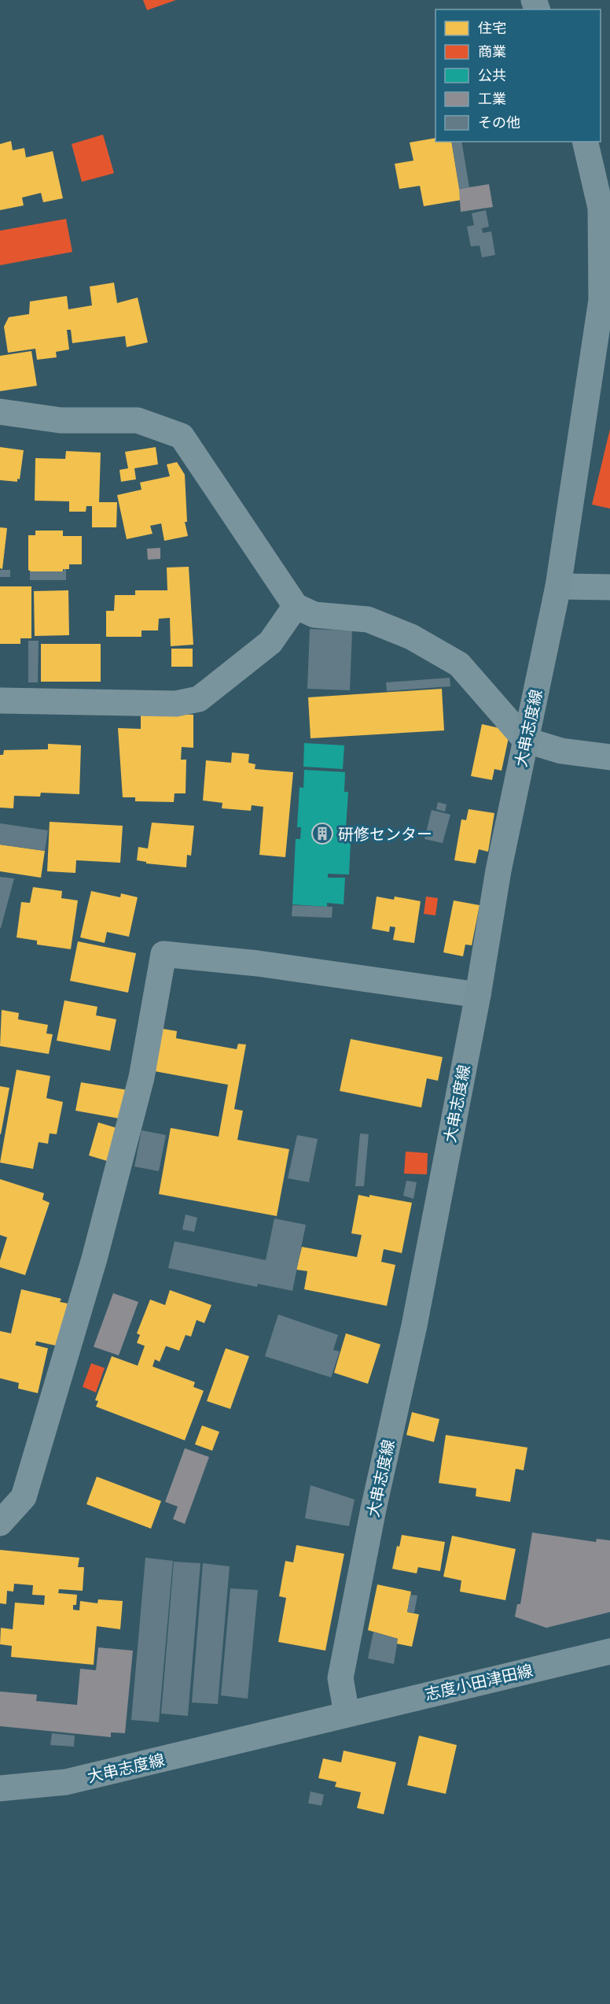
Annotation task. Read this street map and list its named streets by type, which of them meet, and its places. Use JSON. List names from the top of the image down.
{
  "streets": {
    "main road": ["大串志度線", "志度小田津田線"]
  },
  "crossings": [
    ["大串志度線", "志度小田津田線"]
  ],
  "places": {
    "building": ["研修センター"]
  },
  "legend": [
    "住宅",
    "商業",
    "公共",
    "工業",
    "その他"
  ]
}
